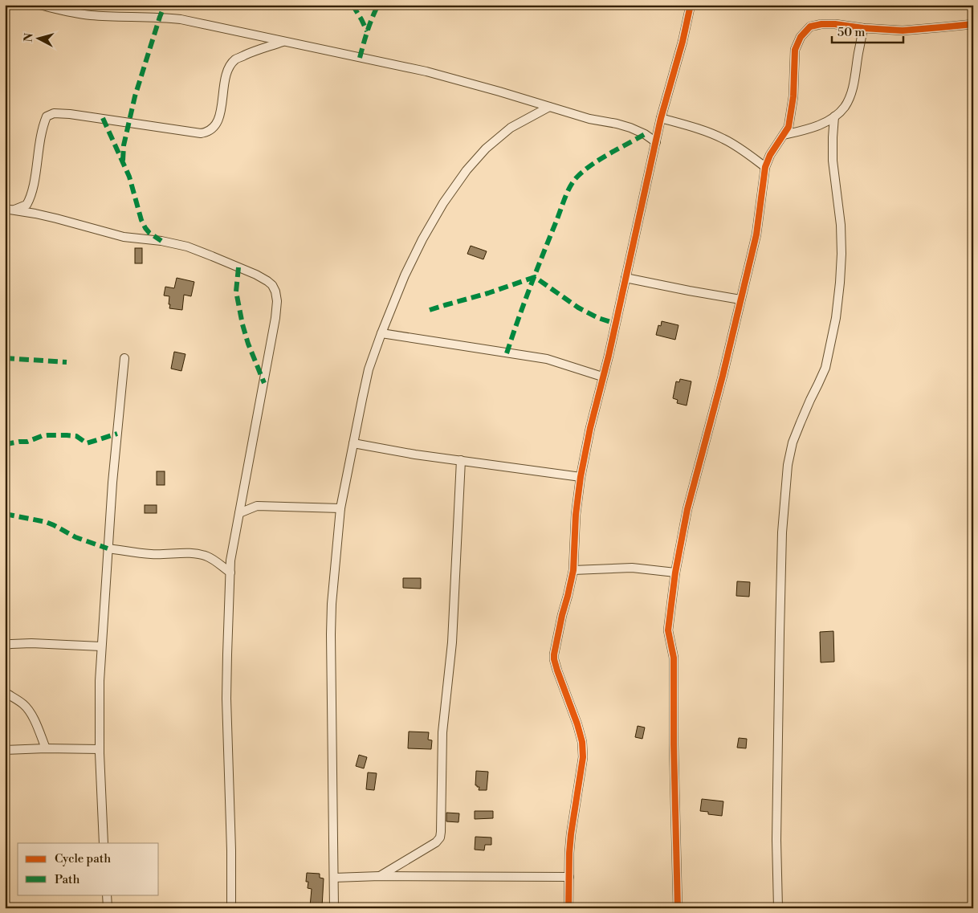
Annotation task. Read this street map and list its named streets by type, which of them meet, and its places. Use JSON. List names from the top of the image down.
{
  "legend": ["Cycle path", "Path"],
  "scale_bar": "50 m",
  "north": "left"
}
